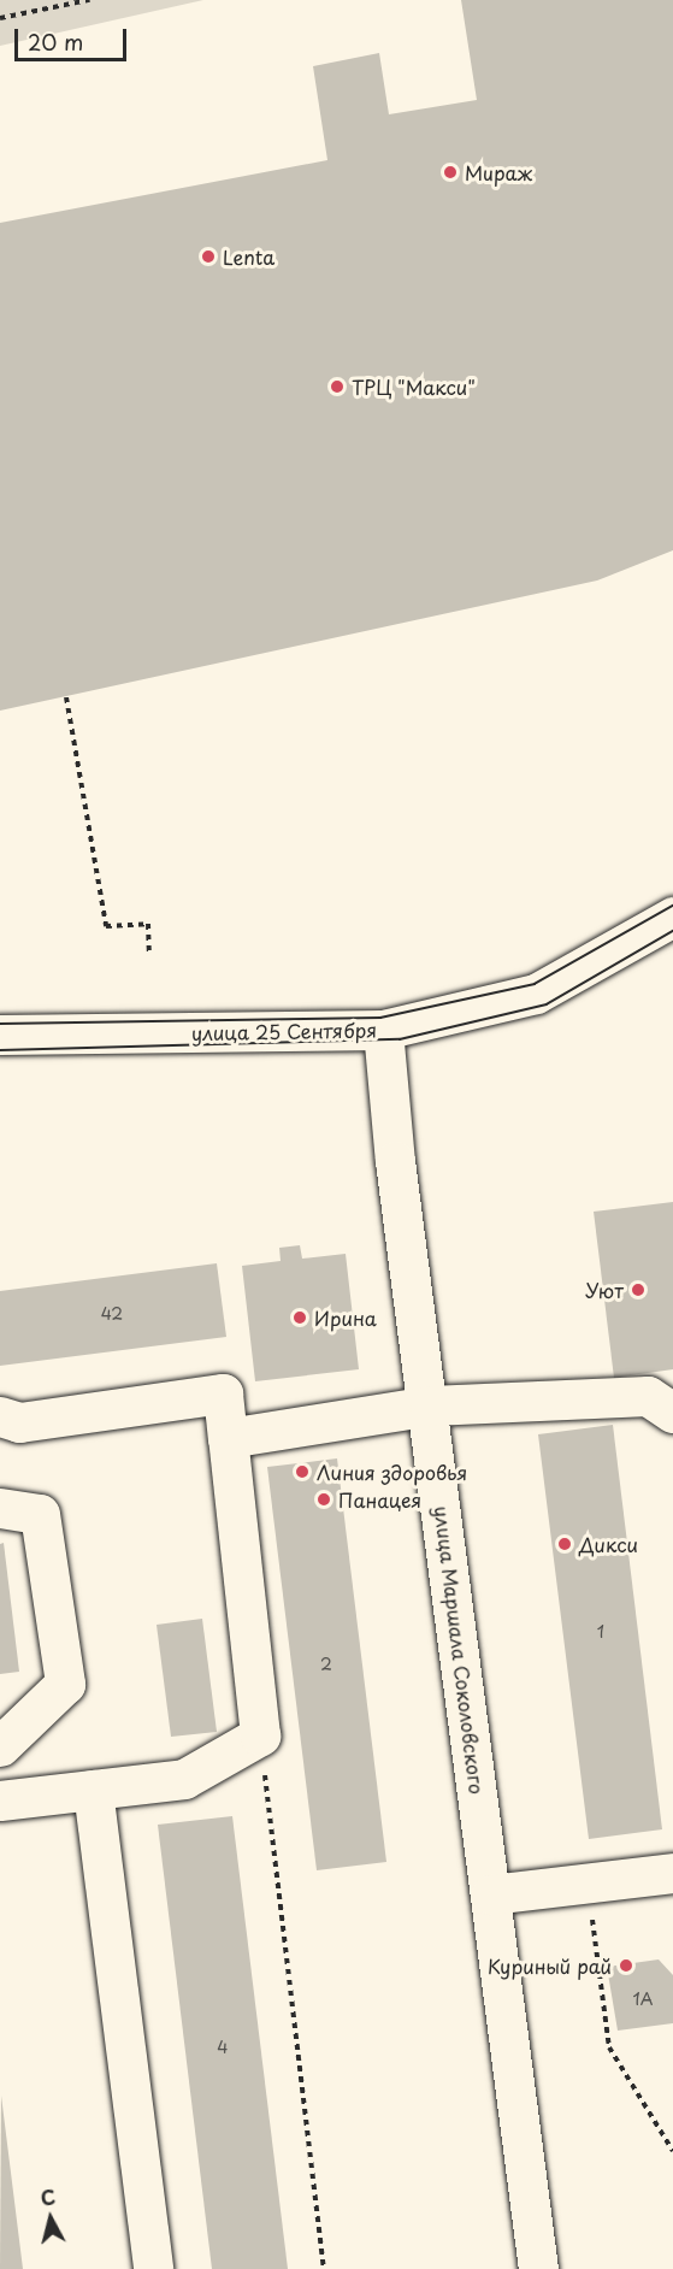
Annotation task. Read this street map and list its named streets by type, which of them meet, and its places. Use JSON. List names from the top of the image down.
{
  "streets": {
    "street": ["улица 25 Сентября", "улица Маршала Соколовского"]
  },
  "crossings": [
    ["улица 25 Сентября", "улица Маршала Соколовского"]
  ],
  "places": [
    "Мираж",
    "Lenta",
    "ТРЦ \"Макси\"",
    "Уют",
    "Ирина",
    "Линия здоровья",
    "Панацея",
    "Дикси",
    "Куриный рай"
  ],
  "house_numbers": [
    "42",
    "1",
    "2",
    "1А",
    "4"
  ],
  "scale_bar": "20 m",
  "north": "top"
}
